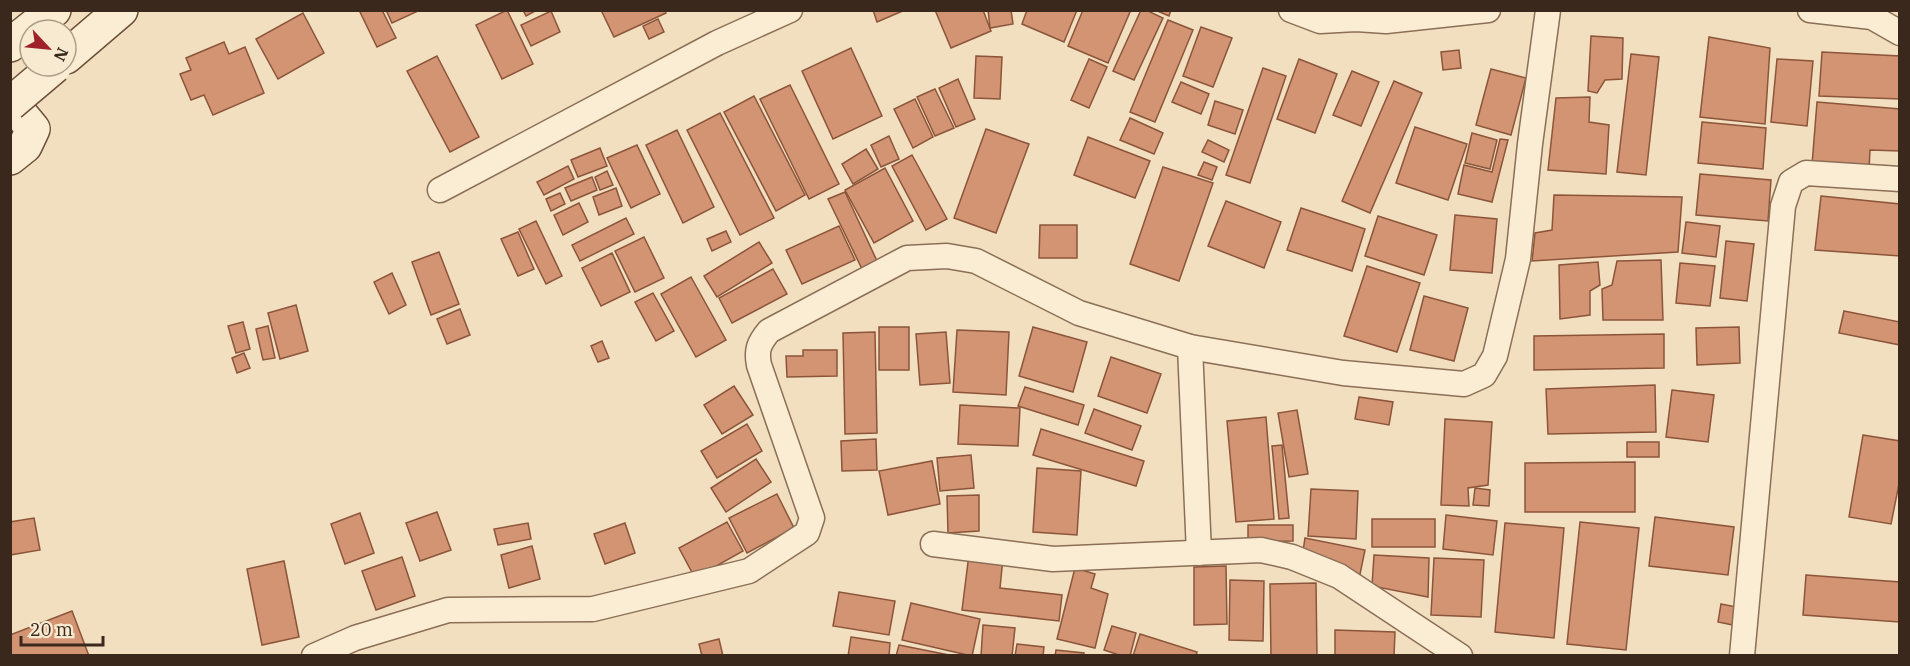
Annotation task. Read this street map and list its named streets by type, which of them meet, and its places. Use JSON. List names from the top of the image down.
{
  "scale_bar": "20 m",
  "north": "bottom right"
}
